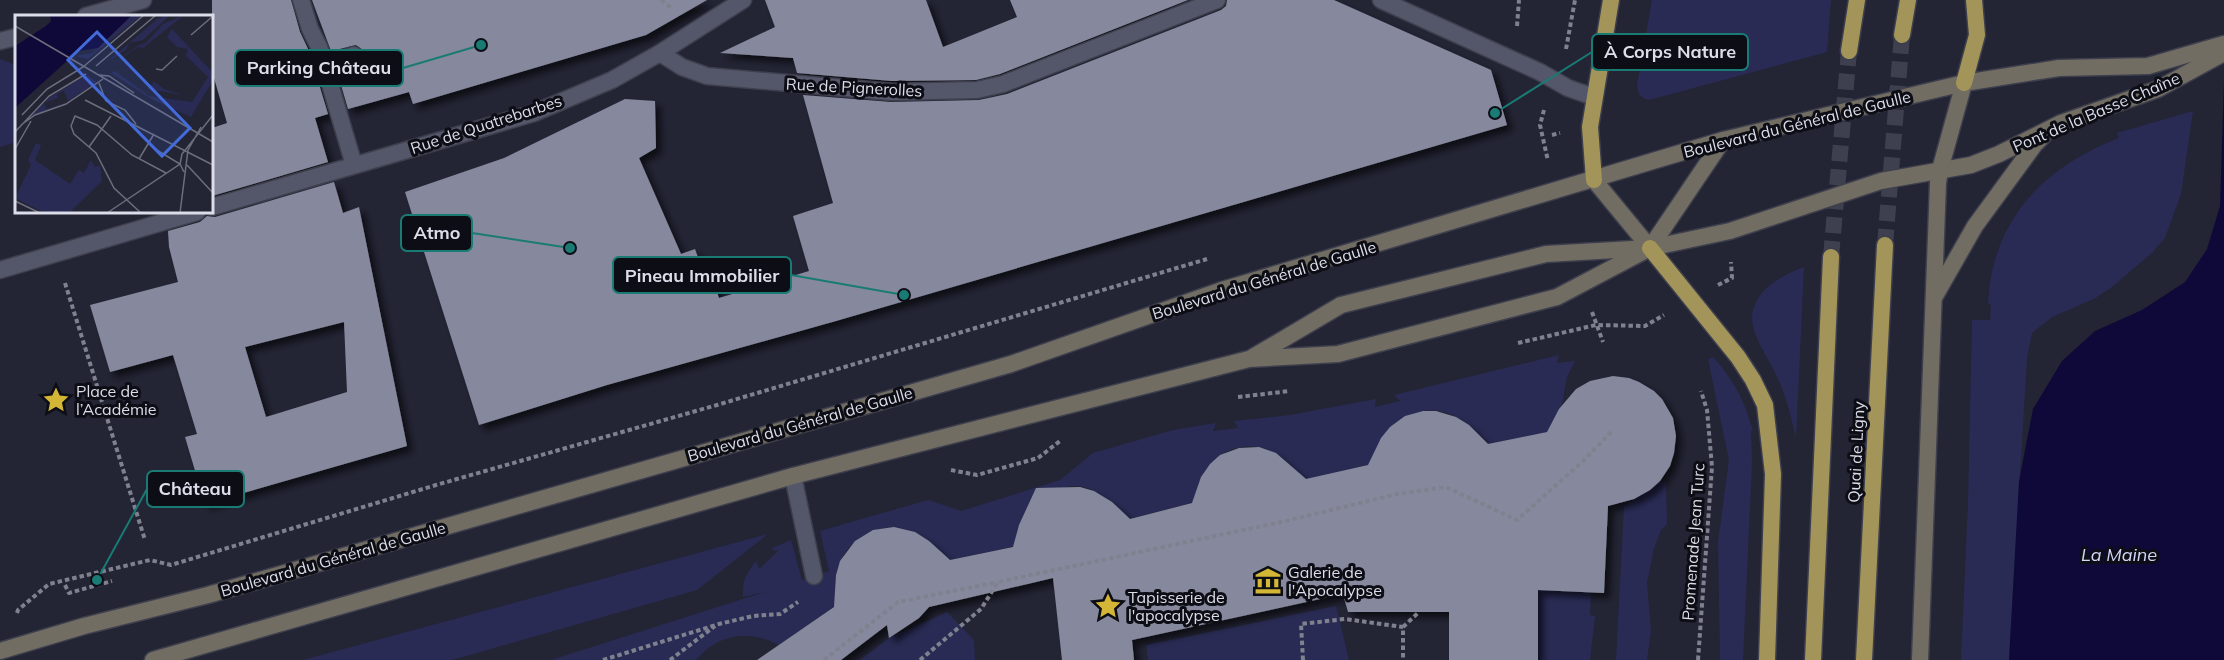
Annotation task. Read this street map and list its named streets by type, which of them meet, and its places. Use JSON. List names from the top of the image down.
{
  "streets": {
    "highway": ["Quai de Ligny"],
    "main road": ["Pont de la Basse Chaîne", "Boulevard du Général de Gaulle"],
    "street": ["Rue de Pignerolles", "Rue de Quatrebarbes"],
    "path": ["Promenade Jean Turc"]
  },
  "crossings": [
    ["Rue de Pignerolles", "Rue de Quatrebarbes"],
    ["Pont de la Basse Chaîne", "Boulevard du Général de Gaulle"]
  ],
  "water": ["La Maine"],
  "places": {
    "other": [
      "Parking Château",
      "À Corps Nature",
      "Atmo",
      "Pineau Immobilier",
      "Château"
    ],
    "place": ["Place de l’Académie", "Tapisserie de l'apocalypse"],
    "museum": ["Galerie de l'Apocalypse"]
  }
}
